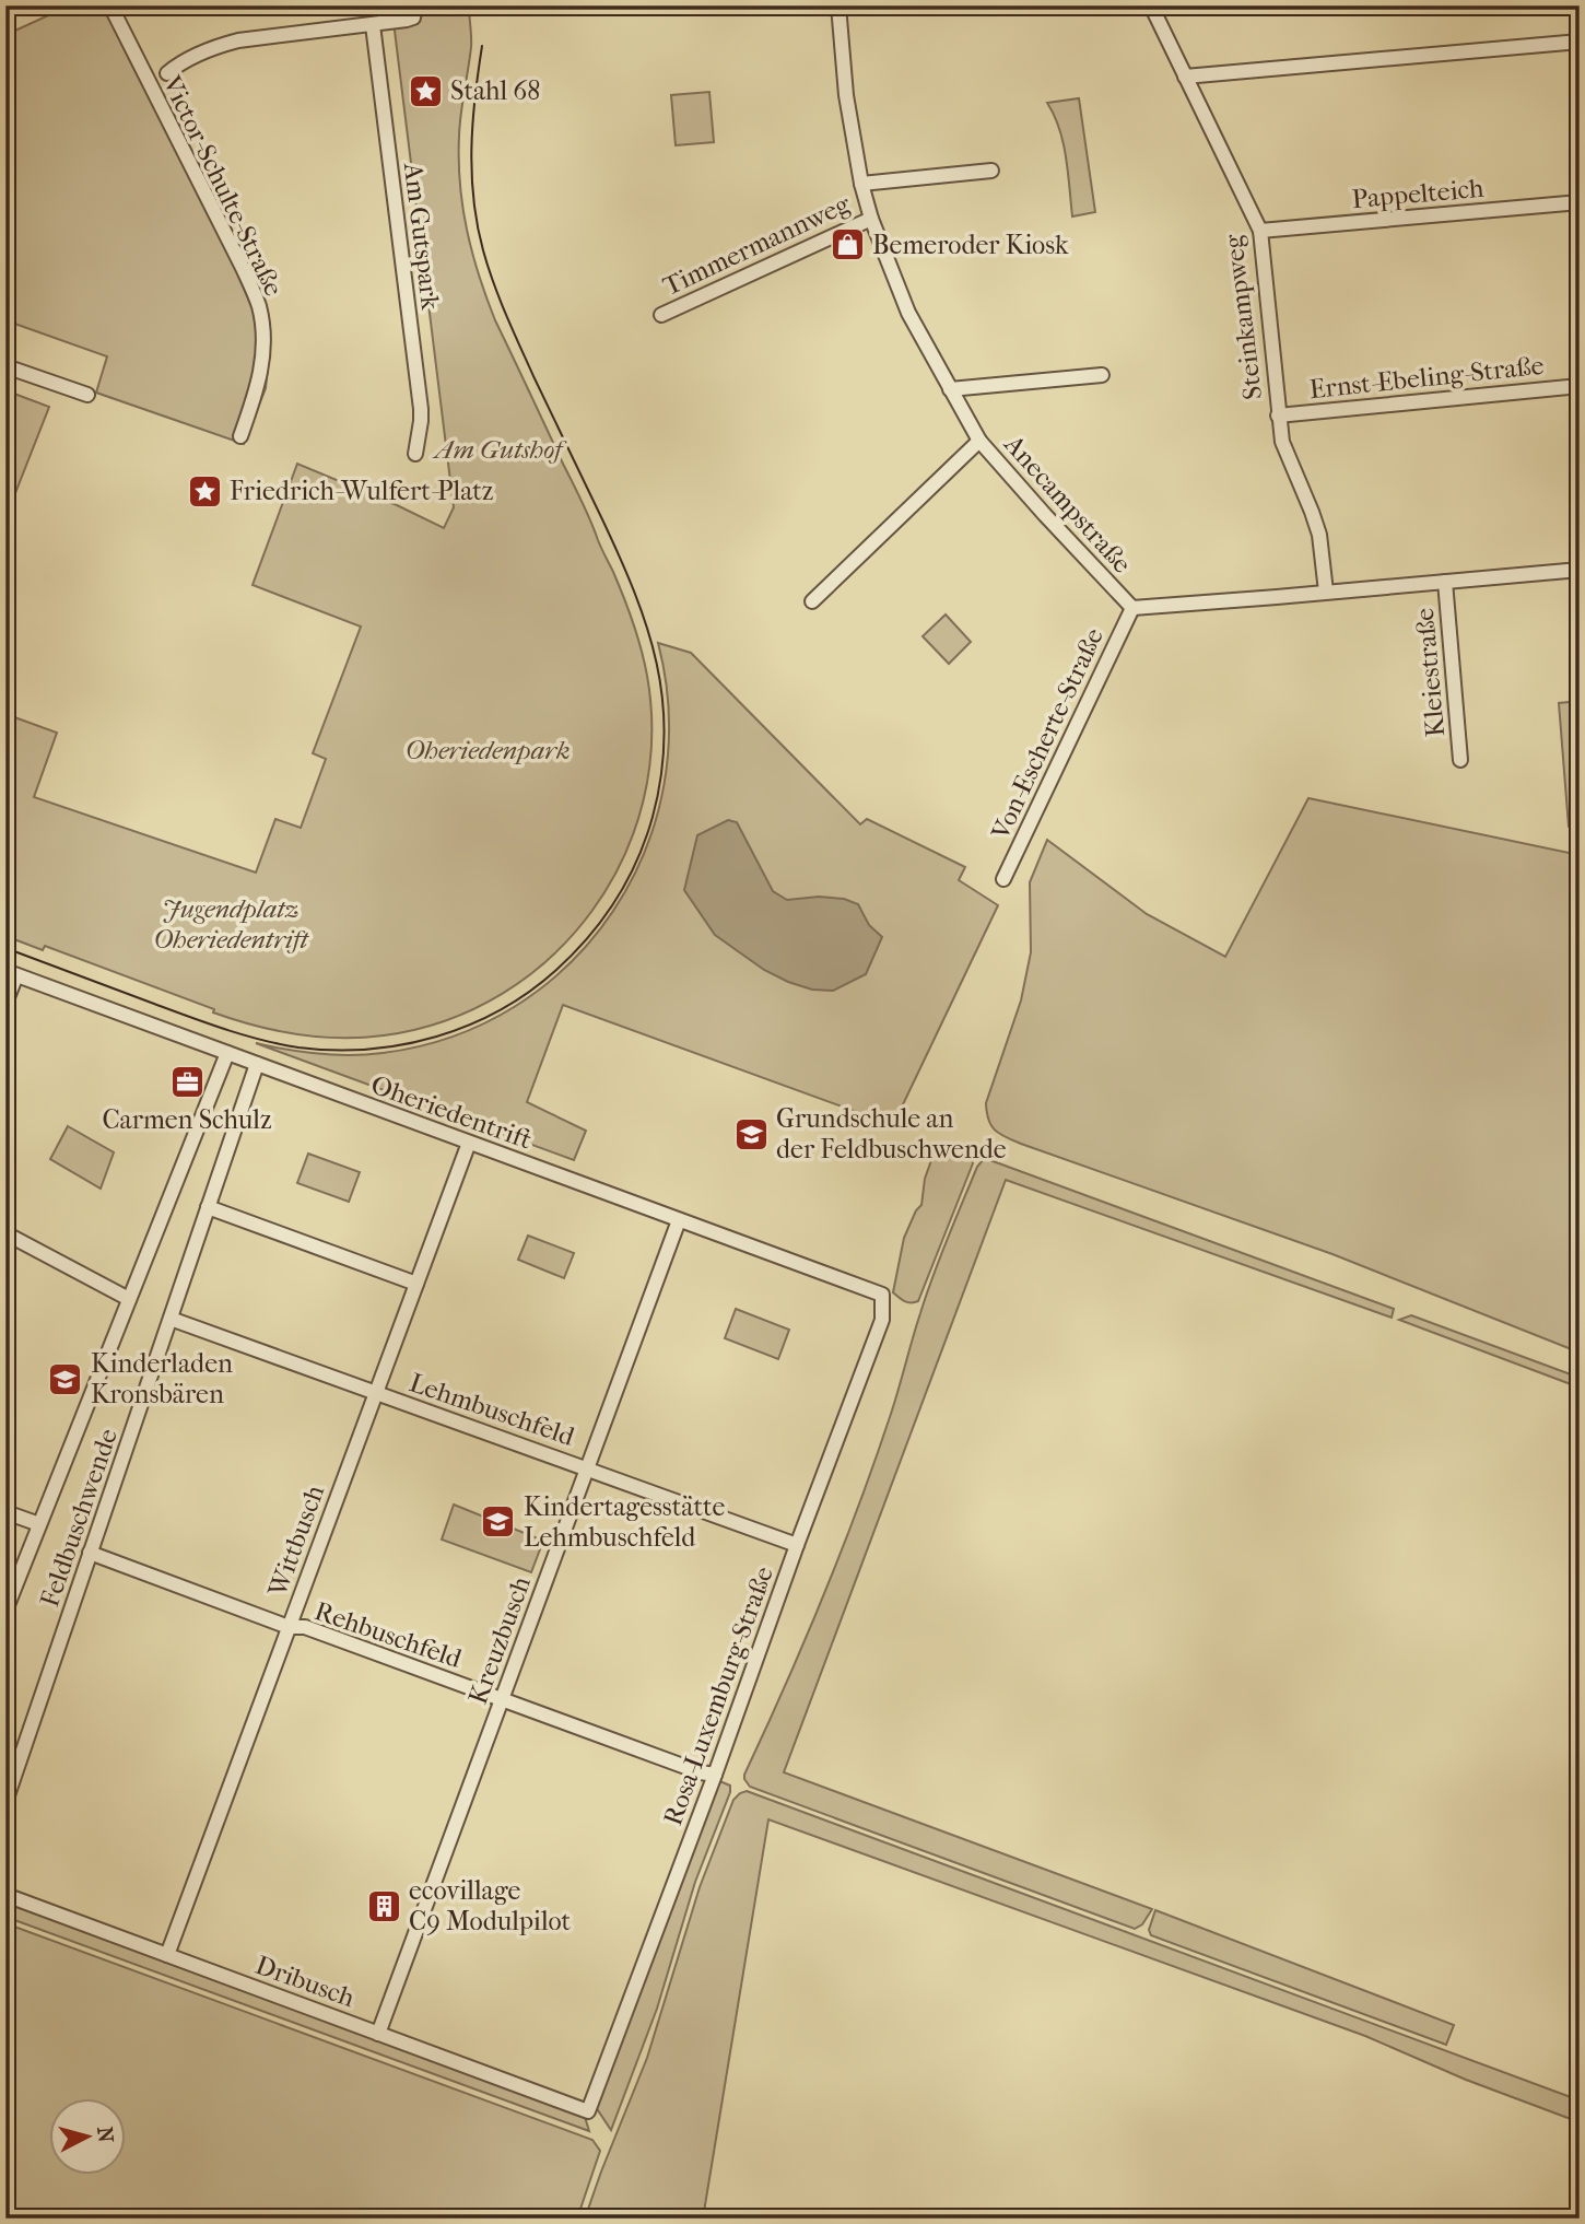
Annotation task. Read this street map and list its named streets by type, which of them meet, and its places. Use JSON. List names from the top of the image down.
{
  "streets": {
    "street": [
      "Victor-Schulte-Straße",
      "Pappelteich",
      "Am Gutspark",
      "Timmermannweg",
      "Steinkampweg",
      "Ernst-Ebeling-Straße",
      "Anecampstraße",
      "Kleiestraße",
      "Von-Escherte-Straße",
      "Oheriedentrift",
      "Lehmbuschfeld",
      "Feldbuschwende",
      "Wittbusch",
      "Rehbuschfeld",
      "Kreuzbusch",
      "Rosa-Luxemburg-Straße",
      "Dribusch"
    ]
  },
  "crossings": [
    ["Pappelteich", "Steinkampweg"],
    ["Timmermannweg", "Anecampstraße"],
    ["Steinkampweg", "Ernst-Ebeling-Straße"],
    ["Steinkampweg", "Anecampstraße"],
    ["Anecampstraße", "Kleiestraße"],
    ["Anecampstraße", "Von-Escherte-Straße"],
    ["Oheriedentrift", "Feldbuschwende"],
    ["Oheriedentrift", "Wittbusch"],
    ["Oheriedentrift", "Kreuzbusch"],
    ["Oheriedentrift", "Rosa-Luxemburg-Straße"],
    ["Lehmbuschfeld", "Feldbuschwende"],
    ["Lehmbuschfeld", "Wittbusch"],
    ["Lehmbuschfeld", "Kreuzbusch"],
    ["Lehmbuschfeld", "Rosa-Luxemburg-Straße"],
    ["Feldbuschwende", "Rehbuschfeld"],
    ["Wittbusch", "Rehbuschfeld"],
    ["Wittbusch", "Dribusch"],
    ["Rehbuschfeld", "Kreuzbusch"],
    ["Rehbuschfeld", "Rosa-Luxemburg-Straße"],
    ["Kreuzbusch", "Dribusch"],
    ["Rosa-Luxemburg-Straße", "Dribusch"]
  ],
  "parks": ["Am Gutshof", "Oheriedenpark", "Jugendplatz Oheriedentrift"],
  "places": {
    "place": ["Stahl 68", "Friedrich-Wulfert-Platz"],
    "shop": ["Bemeroder Kiosk"],
    "office": ["Carmen Schulz"],
    "school or university": ["Grundschule an der Feldbuschwende", "Kinderladen Kronsbären", "Kindertagesstätte Lehmbuschfeld"],
    "building": ["ecovillage C9 Modulpilot"]
  },
  "north": "right"
}
